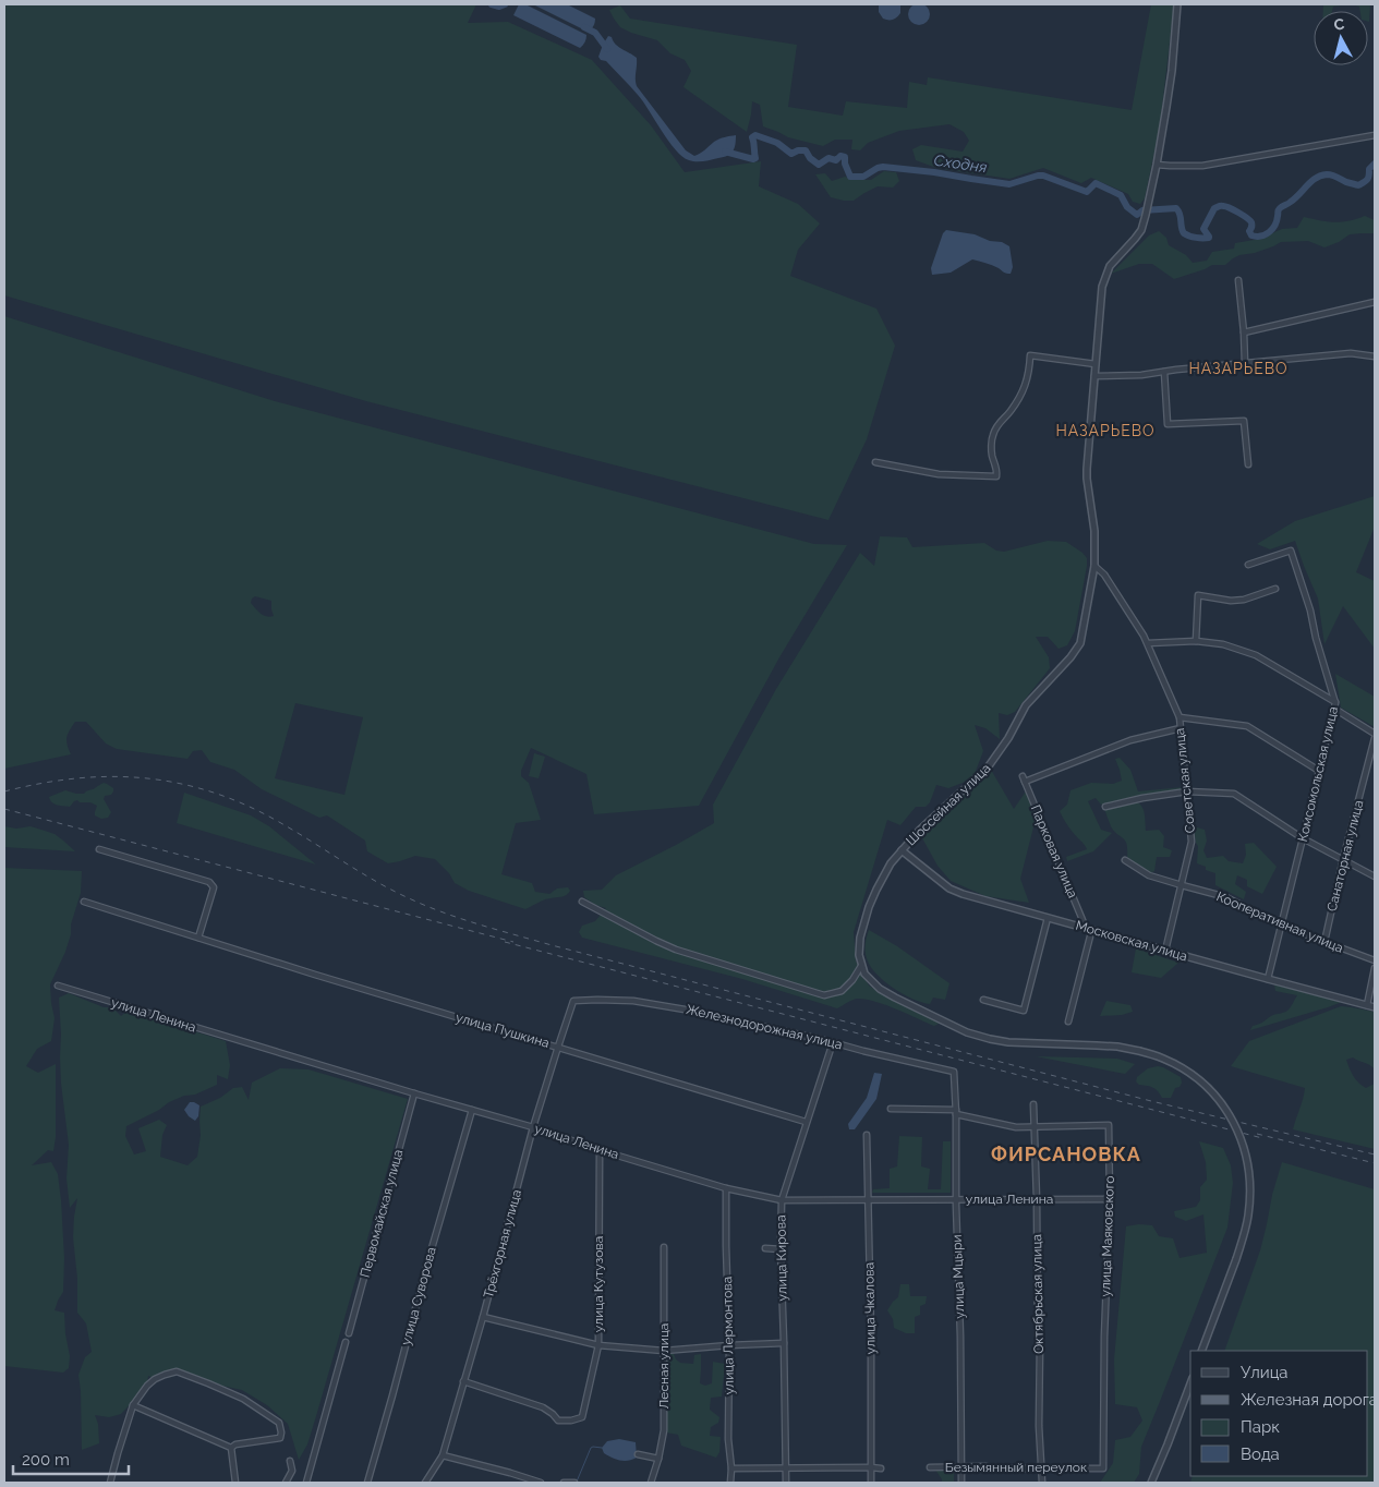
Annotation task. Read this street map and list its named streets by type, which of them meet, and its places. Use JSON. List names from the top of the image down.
{
  "streets": {
    "street": [
      "Комсомольская улица",
      "Советская улица",
      "Шоссейная улица",
      "Парковая улица",
      "Санаторная улица",
      "Кооперативная улица",
      "Московская улица",
      "улица Ленина",
      "Железнодорожная улица",
      "улица Пушкина",
      "Первомайская улица",
      "улица Маяковского",
      "Трёхгорная улица",
      "улица Кирова",
      "улица Мцыри",
      "улица Кутузова",
      "Октябрьская улица",
      "улица Суворова",
      "улица Чкалова",
      "улица Лермонтова",
      "Лесная улица",
      "Безымянный переулок"
    ]
  },
  "crossings": [
    ["Комсомольская улица", "Кооперативная улица"],
    ["Комсомольская улица", "Московская улица"],
    ["Советская улица", "Шоссейная улица"],
    ["Советская улица", "Парковая улица"],
    ["Советская улица", "Кооперативная улица"],
    ["Советская улица", "Московская улица"],
    ["Шоссейная улица", "Московская улица"],
    ["Парковая улица", "Московская улица"],
    ["Санаторная улица", "Кооперативная улица"],
    ["улица Ленина", "Первомайская улица"],
    ["улица Ленина", "улица Маяковского"],
    ["улица Ленина", "Трёхгорная улица"],
    ["улица Ленина", "улица Кирова"],
    ["улица Ленина", "улица Мцыри"],
    ["улица Ленина", "улица Кутузова"],
    ["улица Ленина", "Октябрьская улица"],
    ["улица Ленина", "улица Суворова"],
    ["улица Ленина", "улица Чкалова"],
    ["улица Ленина", "улица Лермонтова"],
    ["Железнодорожная улица", "Трёхгорная улица"],
    ["Железнодорожная улица", "улица Кирова"],
    ["Железнодорожная улица", "улица Мцыри"],
    ["улица Пушкина", "Трёхгорная улица"],
    ["улица Пушкина", "улица Кирова"],
    ["улица Маяковского", "улица Мцыри"],
    ["улица Маяковского", "Октябрьская улица"],
    ["улица Маяковского", "Безымянный переулок"],
    ["Трёхгорная улица", "улица Кутузова"],
    ["улица Мцыри", "Безымянный переулок"],
    ["Октябрьская улица", "Безымянный переулок"]
  ],
  "districts": ["НАЗАРЬЕВО", "НАЗАРЬЕВО", "ФИРСАНОВКА"],
  "water": ["Сходня"],
  "legend": [
    "Улица",
    "Железная дорога",
    "Парк",
    "Вода"
  ],
  "scale_bar": "200 m",
  "north": "top"
}
